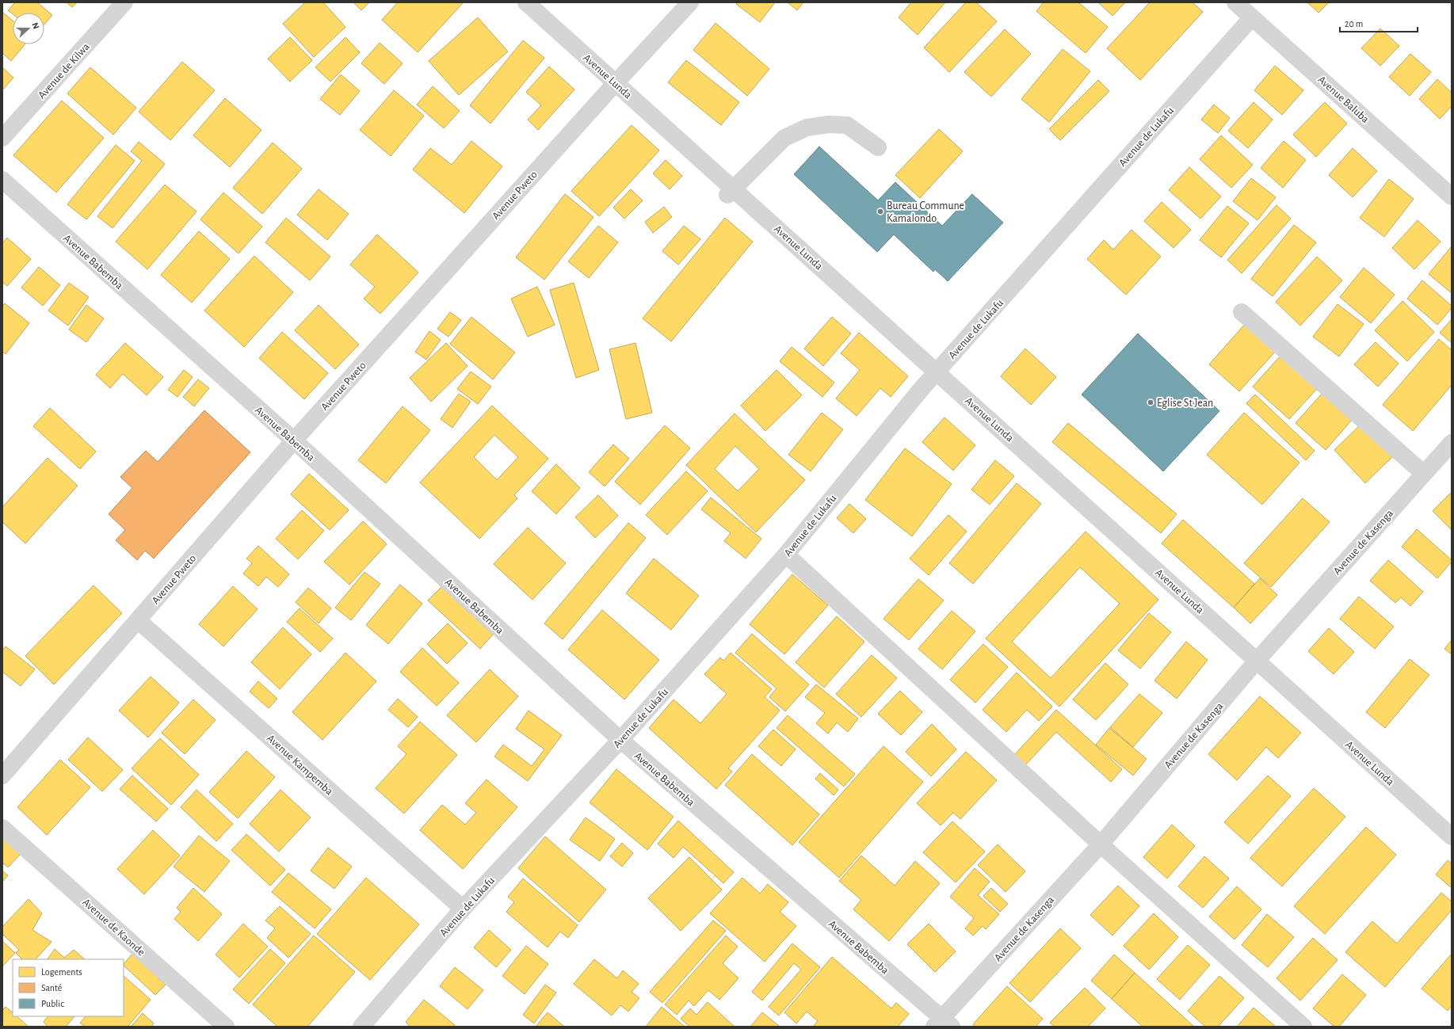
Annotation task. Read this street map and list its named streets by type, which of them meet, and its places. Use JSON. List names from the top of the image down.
{
  "streets": {
    "street": [
      "Avenue de Kilwa",
      "Avenue Lunda",
      "Avenue Baluba",
      "Avenue de Lukafu",
      "Avenue Pweto",
      "Avenue Babemba",
      "Avenue de Kasenga",
      "Avenue Kampemba",
      "Avenue de Kaonde"
    ]
  },
  "crossings": [
    ["Avenue Lunda", "Avenue de Lukafu"],
    ["Avenue Lunda", "Avenue Pweto"],
    ["Avenue Lunda", "Avenue de Kasenga"],
    ["Avenue Baluba", "Avenue de Lukafu"],
    ["Avenue de Lukafu", "Avenue Babemba"],
    ["Avenue de Lukafu", "Avenue Kampemba"],
    ["Avenue Pweto", "Avenue Babemba"],
    ["Avenue Pweto", "Avenue Kampemba"],
    ["Avenue Babemba", "Avenue de Kasenga"]
  ],
  "places": ["Bureau Commune Kamalondo", "Eglise St Jean"],
  "legend": ["Logements", "Santé", "Public"],
  "scale_bar": "20 m",
  "north": "right"
}
